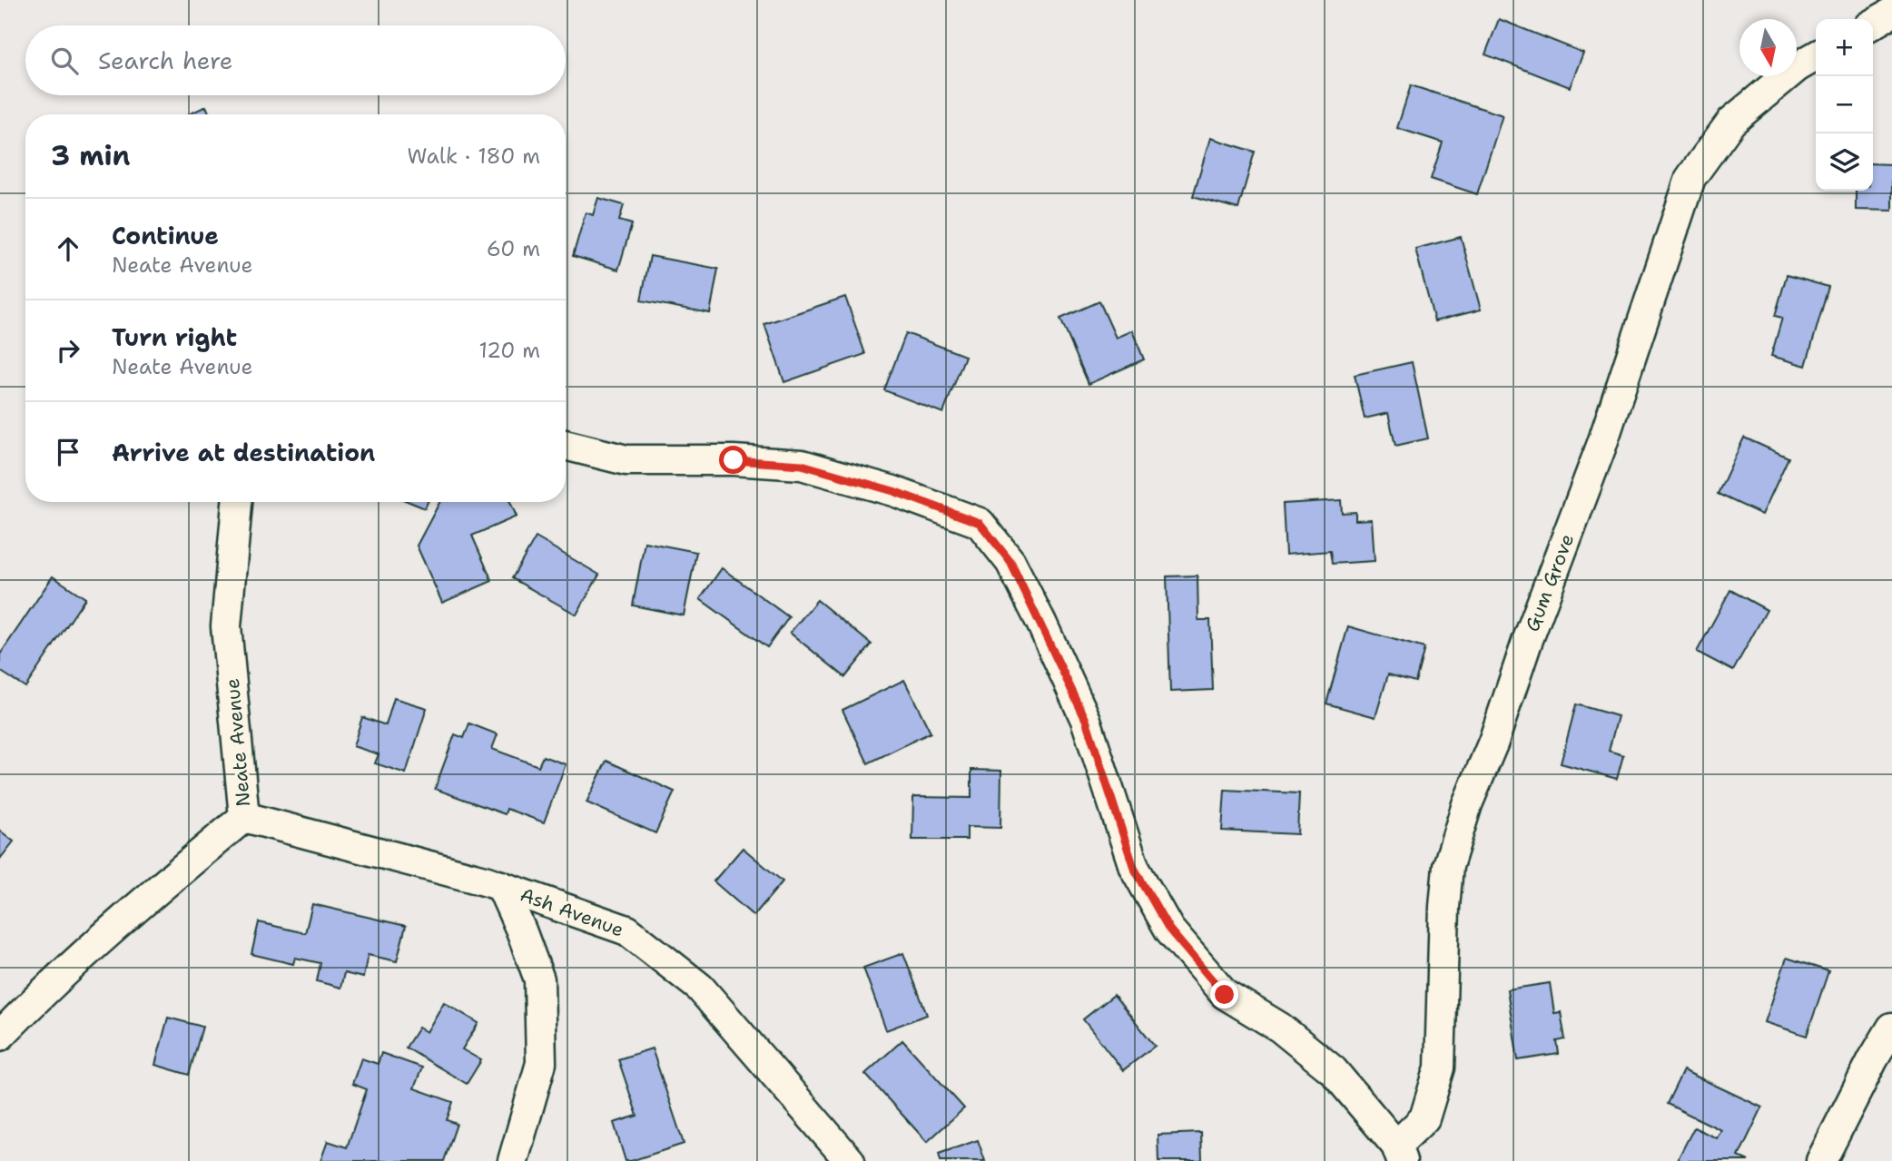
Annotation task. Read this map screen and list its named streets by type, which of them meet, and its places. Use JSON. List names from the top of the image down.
{
  "streets": {
    "street": ["Gum Grove", "Neate Avenue", "Ash Avenue"]
  },
  "crossings": [
    ["Neate Avenue", "Ash Avenue"]
  ],
  "north": "bottom",
  "page": {
    "map_buttons": ["+", "−"],
    "search": "Search here",
    "heading": ["3 min", "Walk · 180 m"],
    "list": [
      ["Continue", "Neate Avenue", "60 m"],
      ["Turn right", "Neate Avenue", "120 m"],
      "Arrive at destination"
    ]
  }
}
